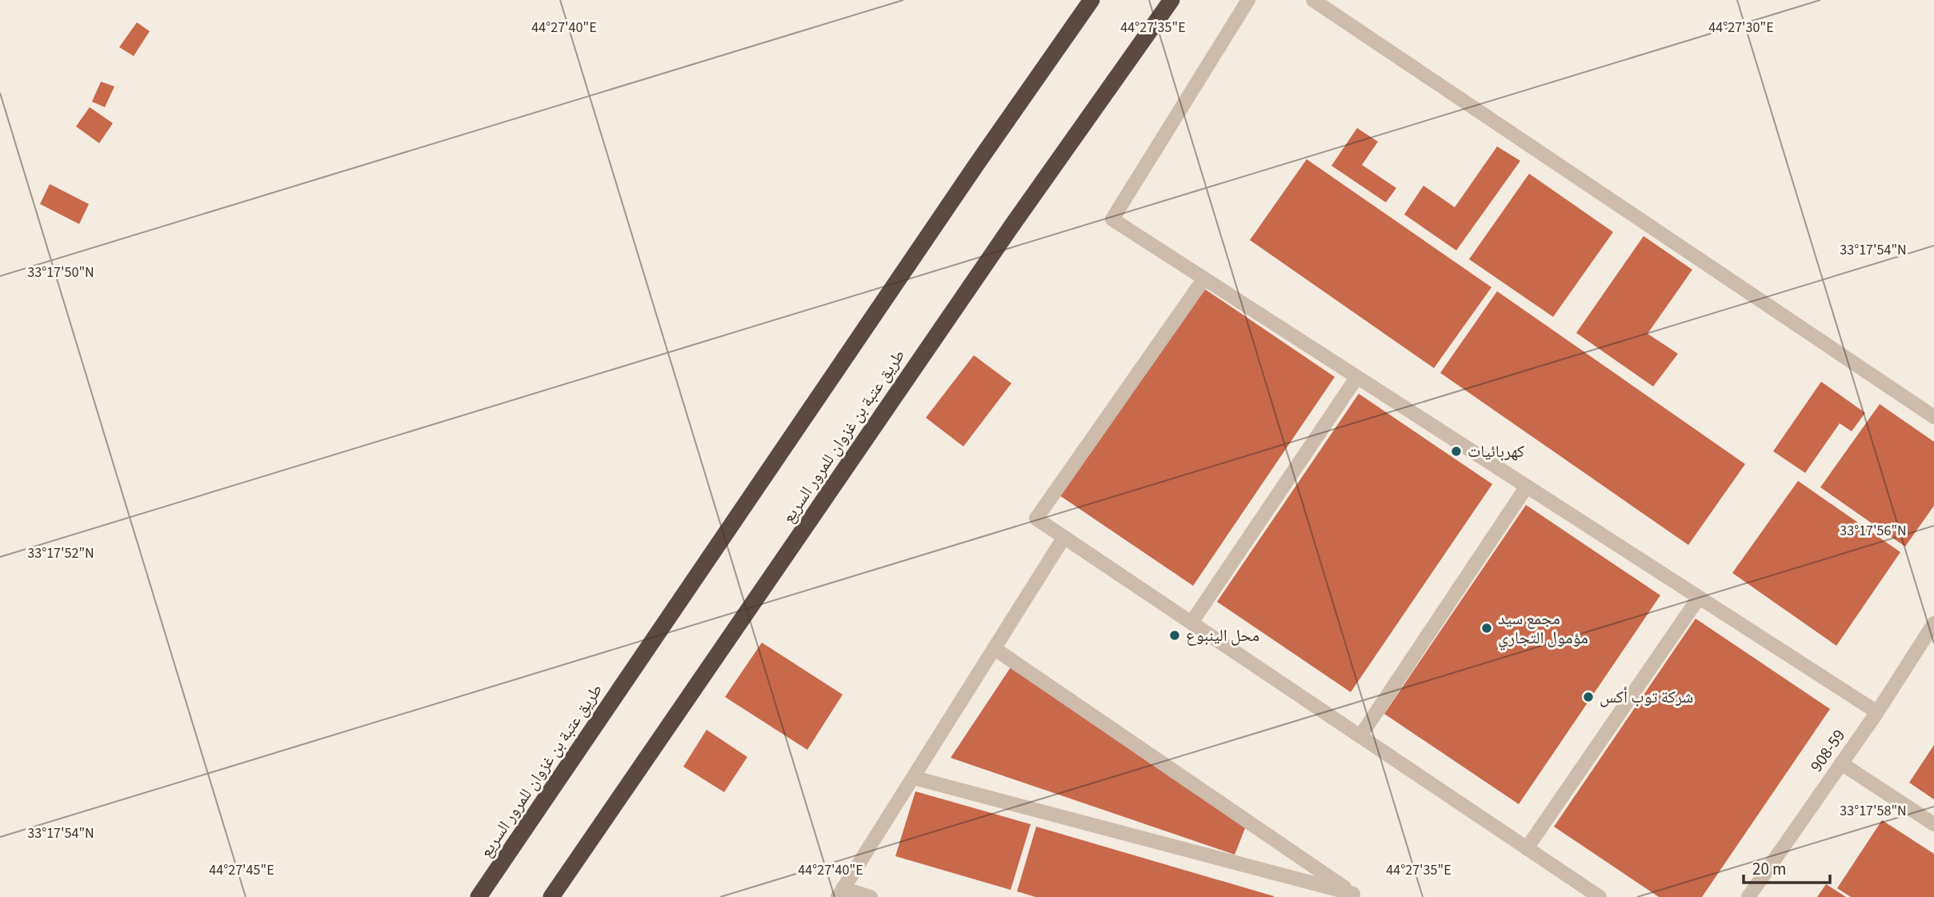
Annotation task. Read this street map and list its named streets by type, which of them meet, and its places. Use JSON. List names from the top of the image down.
{
  "streets": {
    "highway": ["طريق عتبة بن غزوان للمرور السريع"],
    "street": ["908-59"]
  },
  "places": [
    "كهربائيات",
    "مجمع سيد مؤمول التجاري",
    "محل الينبوع",
    "شركة توب أكس"
  ],
  "scale_bar": "20 m",
  "coordinates": [
    "44°27'40\"E",
    "44°27'35\"E",
    "44°27'30\"E",
    "33°17'54\"N",
    "33°17'50\"N",
    "33°17'56\"N",
    "33°17'52\"N",
    "33°17'58\"N",
    "44°27'45\"E"
  ]
}
